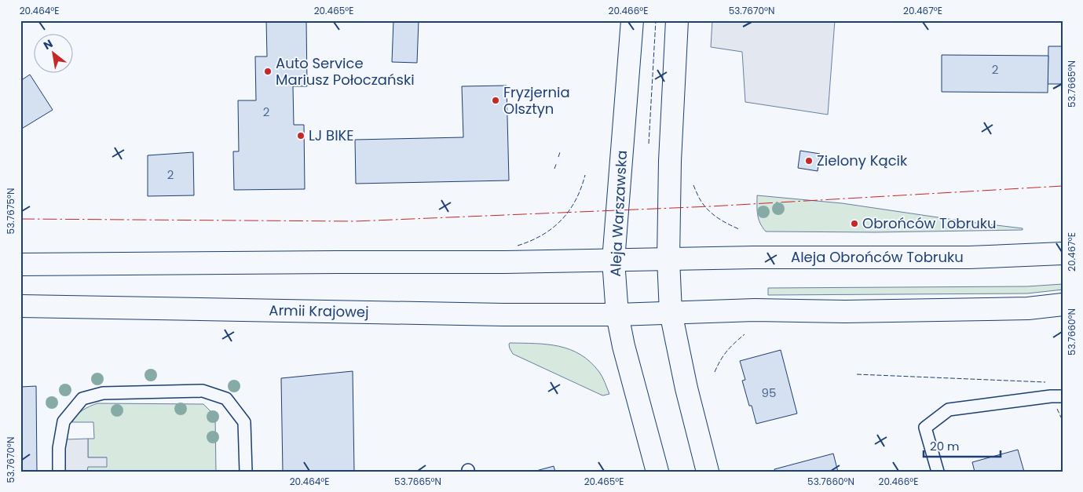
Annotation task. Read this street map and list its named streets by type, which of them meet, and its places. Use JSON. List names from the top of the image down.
{
  "streets": {
    "main road": ["Aleja Warszawska", "Aleja Obrońców Tobruku", "Armii Krajowej"]
  },
  "crossings": [
    ["Aleja Warszawska", "Aleja Obrońców Tobruku"],
    ["Aleja Warszawska", "Armii Krajowej"]
  ],
  "places": [
    "Auto Service Mariusz Połoczański",
    "Fryzjernia Olsztyn",
    "LJ BIKE",
    "Zielony Kącik",
    "Obrońców Tobruku"
  ],
  "house_numbers": [
    "2",
    "2",
    "2",
    "95"
  ],
  "scale_bar": "20 m",
  "north": "top left",
  "coordinates": [
    "20.464°E",
    "20.465°E",
    "20.466°E",
    "53.7670°N",
    "20.467°E",
    "53.7665°N",
    "53.7675°N",
    "53.7660°N"
  ]
}
